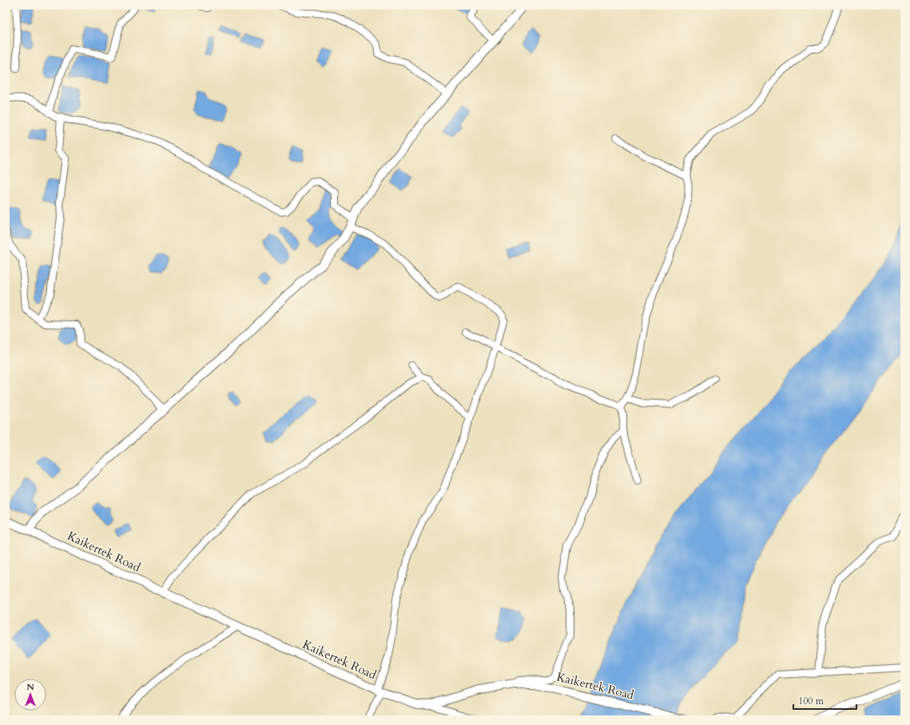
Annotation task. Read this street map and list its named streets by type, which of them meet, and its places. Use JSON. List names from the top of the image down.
{
  "streets": {
    "main road": ["Kaikertek Road"]
  },
  "scale_bar": "100 m",
  "north": "top"
}
